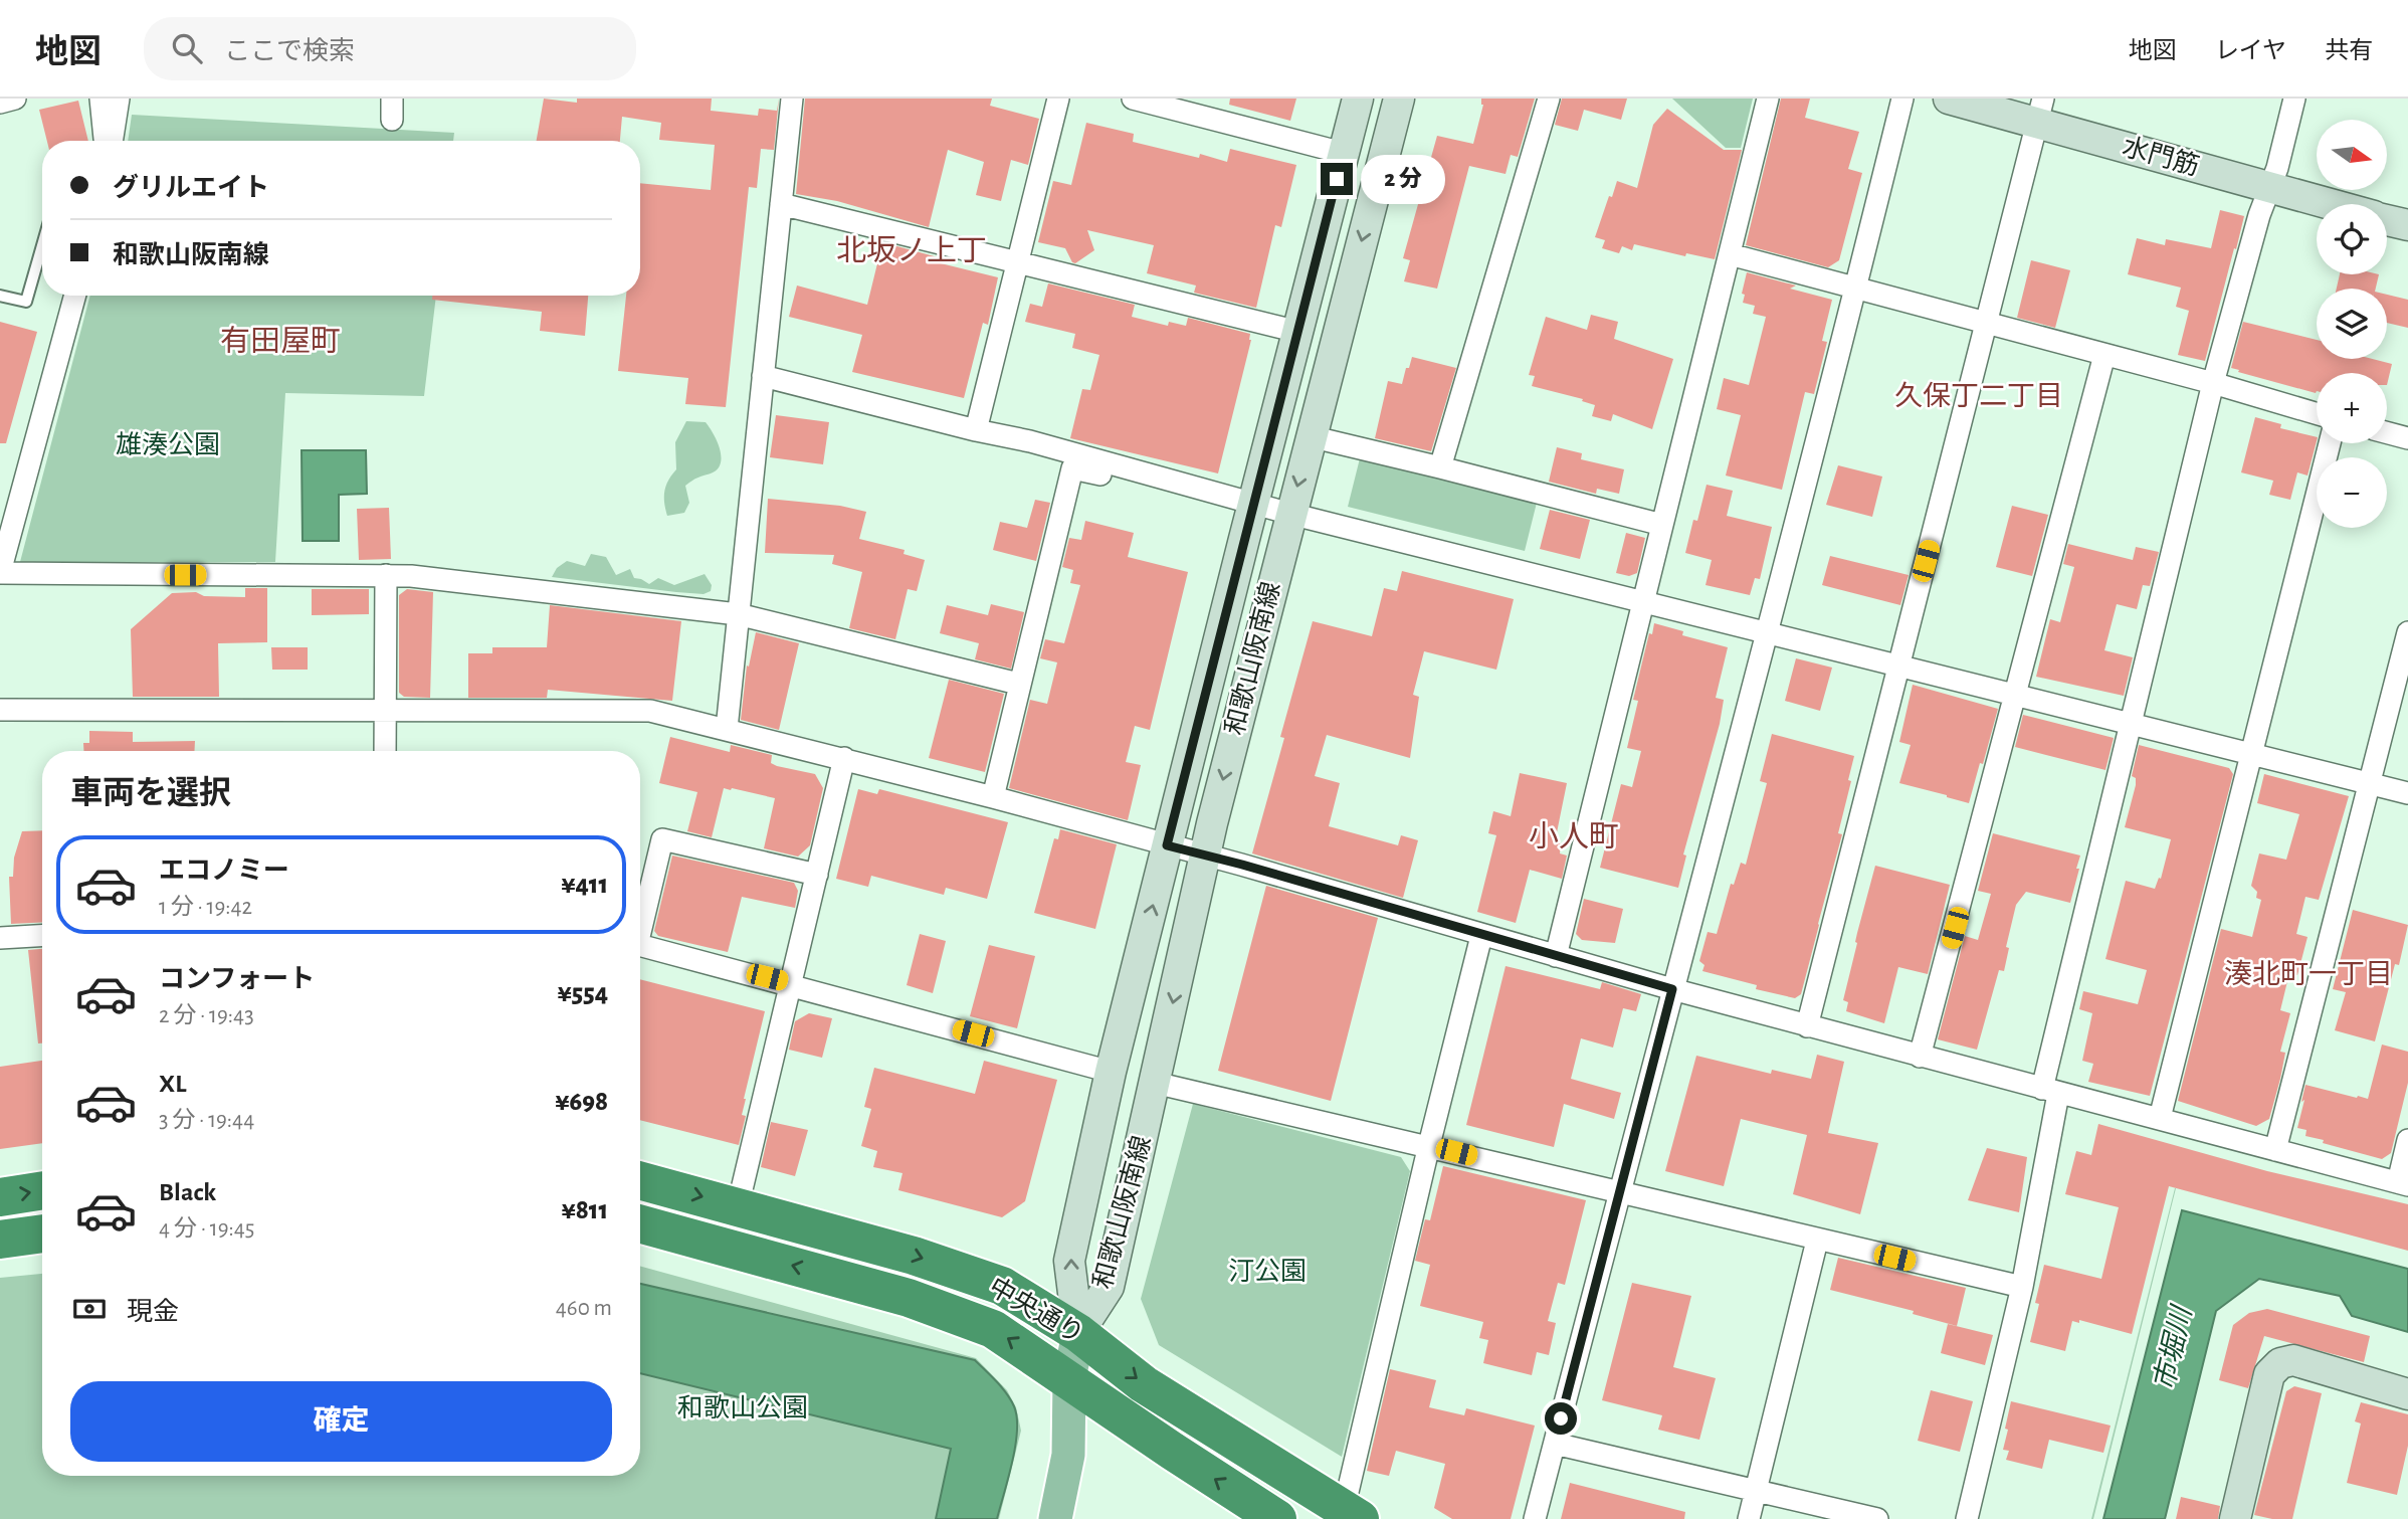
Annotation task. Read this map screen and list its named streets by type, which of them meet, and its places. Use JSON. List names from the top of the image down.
{
  "streets": {
    "highway": ["中央通り"],
    "main road": ["水門筋", "和歌山阪南線"]
  },
  "crossings": [
    ["和歌山阪南線", "中央通り"]
  ],
  "districts": [
    "北坂ノ上丁",
    "有田屋町",
    "久保丁二丁目",
    "小人町",
    "湊北町一丁目"
  ],
  "water": ["市堀川"],
  "parks": ["雄湊公園", "汀公園", "和歌山公園"],
  "north": "right",
  "page": {
    "header": "地図",
    "search": "ここで検索",
    "nav": ["地図", "レイヤ", "共有"],
    "map_buttons": ["+", "−"],
    "banner": ["グリルエイト", "和歌山阪南線"],
    "bubble": "2 分",
    "heading": "車両を選択",
    "list": [
      {
        "name": "エコノミー",
        "note": "1 分 · 19:42",
        "value": "¥411"
      },
      {
        "name": "コンフォート",
        "note": "2 分 · 19:43",
        "value": "¥554"
      },
      {
        "name": "XL",
        "note": "3 分 · 19:44",
        "value": "¥698"
      },
      {
        "name": "Black",
        "note": "4 分 · 19:45",
        "value": "¥811"
      }
    ],
    "pay": ["現金", "460 m"],
    "buttons": "確定"
  }
}
